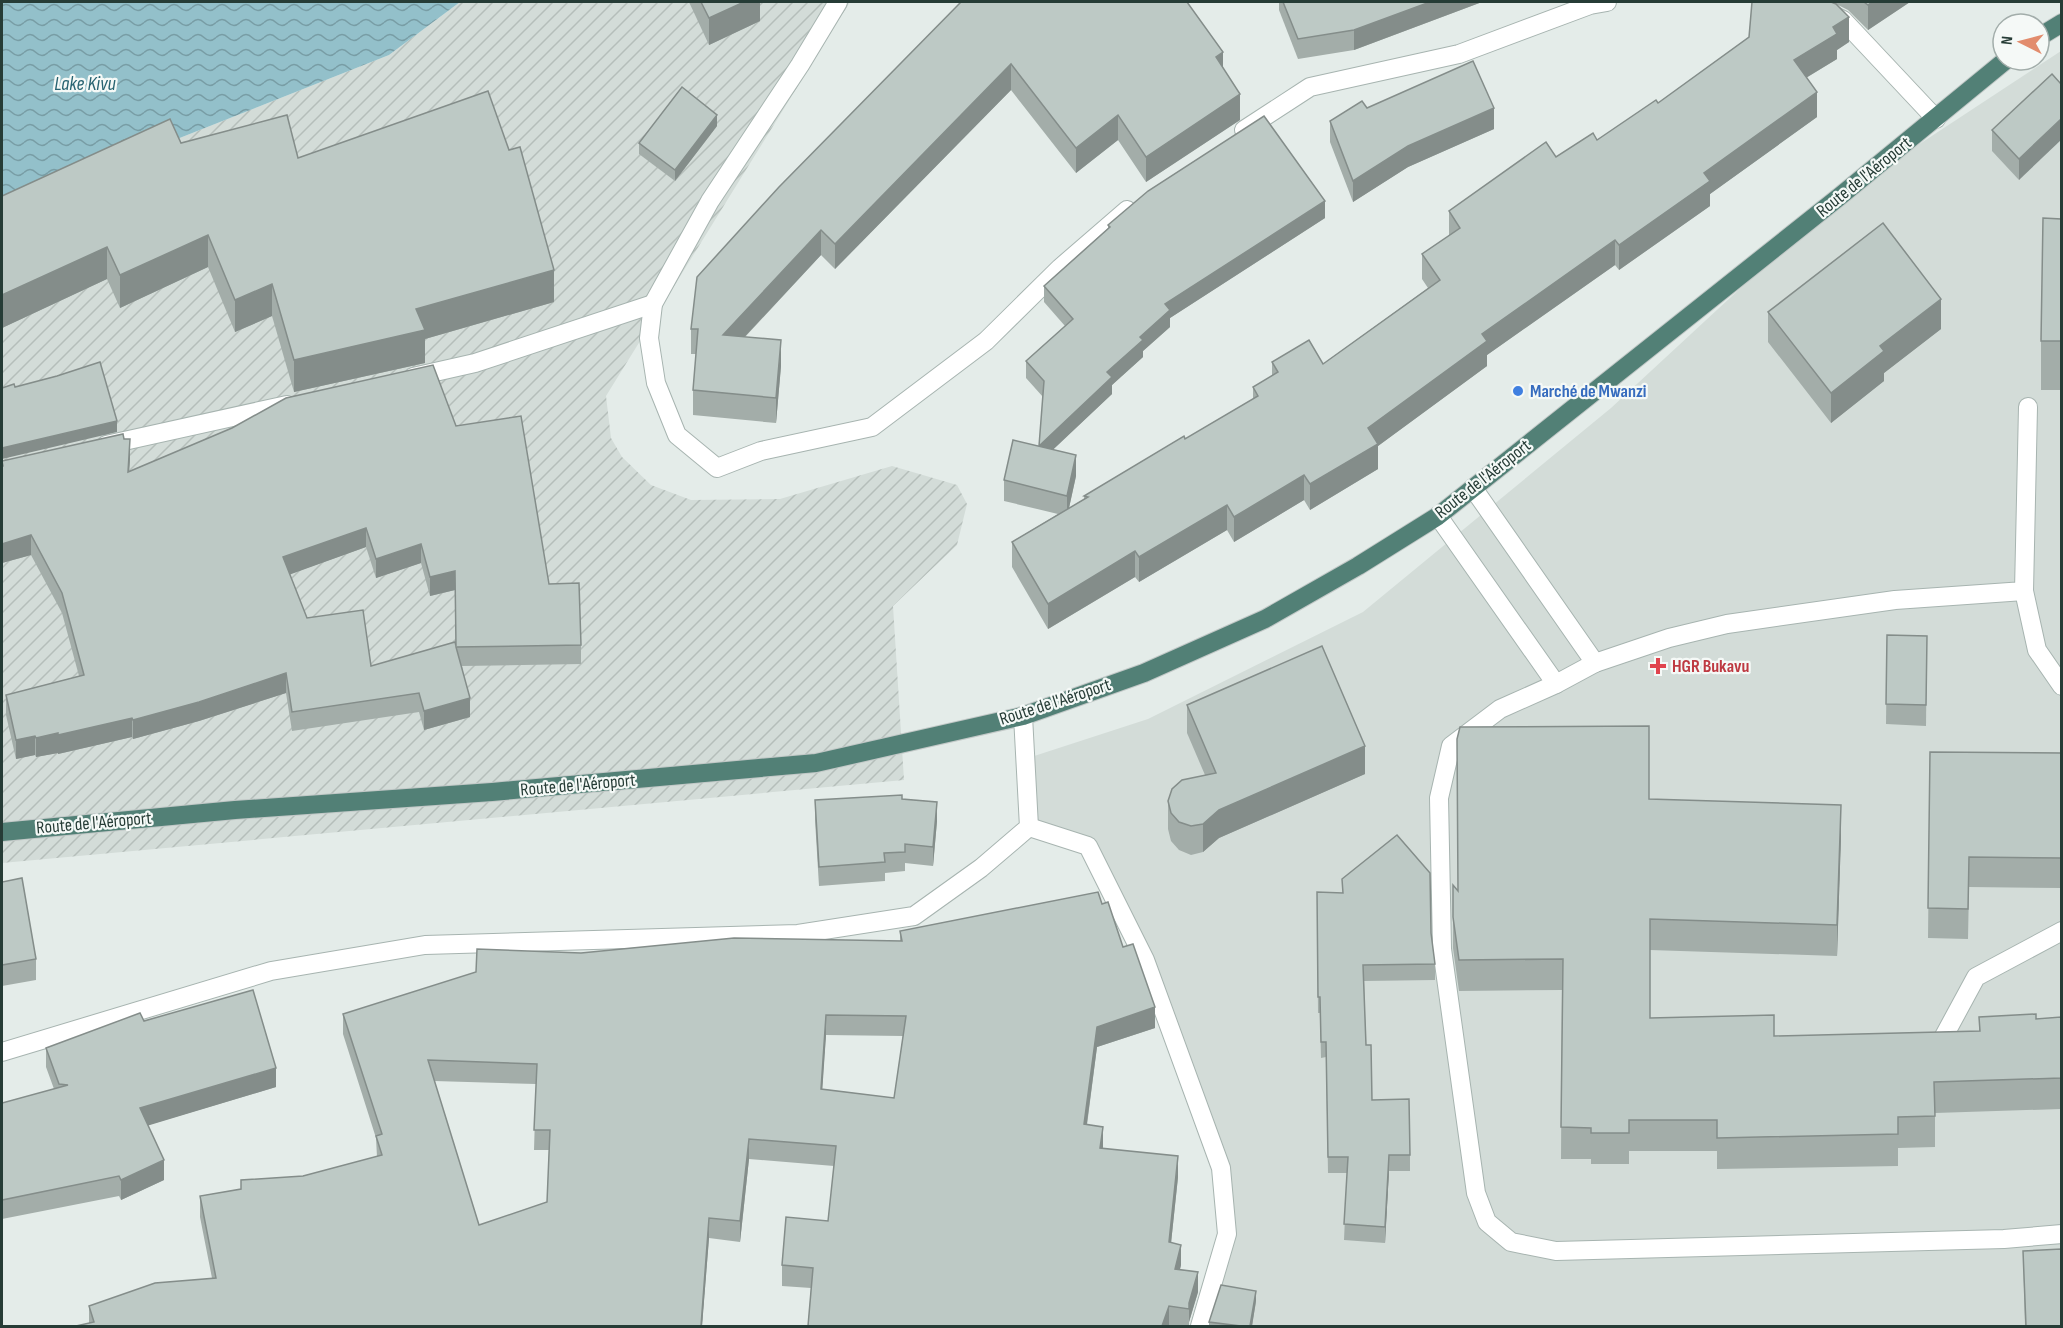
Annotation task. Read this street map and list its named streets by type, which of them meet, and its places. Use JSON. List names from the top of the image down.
{
  "streets": {
    "highway": ["Route de l'Aéroport"]
  },
  "water": ["Lake Kivu"],
  "places": {
    "other": ["Marché de Mwanzi"],
    "health": ["HGR Bukavu"]
  },
  "north": "left"
}
